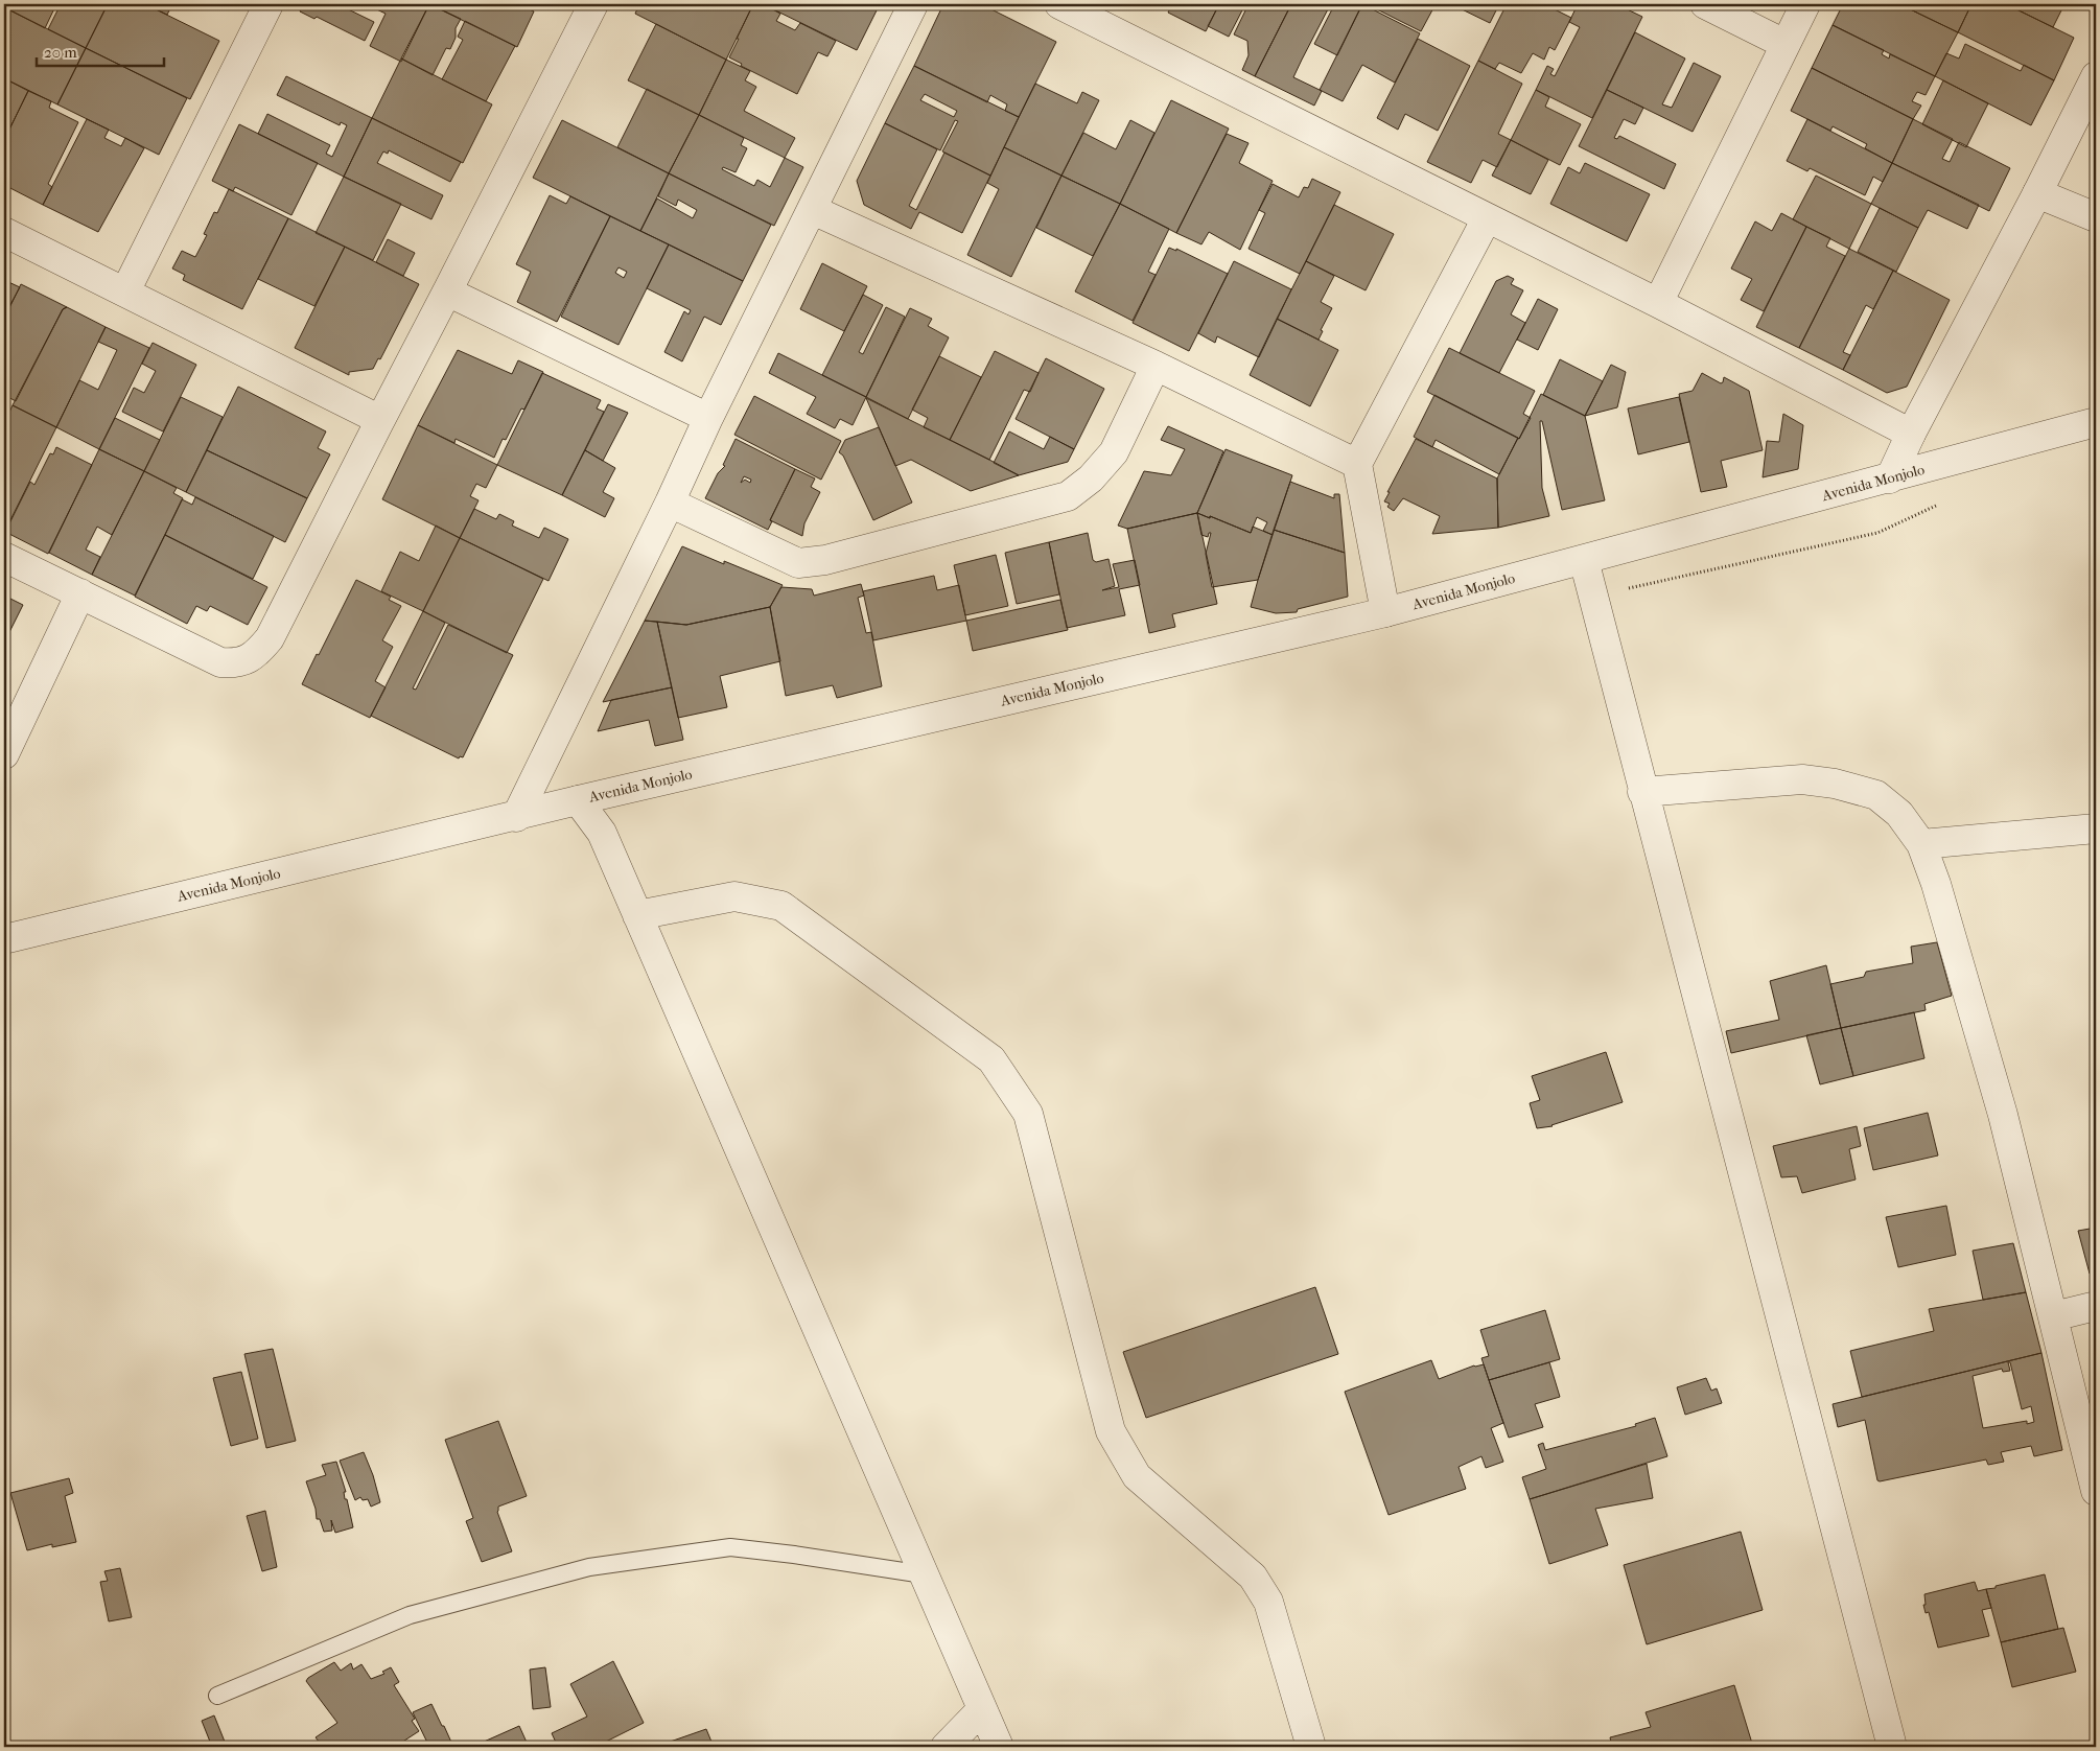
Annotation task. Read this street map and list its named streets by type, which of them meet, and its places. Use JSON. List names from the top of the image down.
{
  "streets": {
    "street": ["Avenida Monjolo"]
  },
  "scale_bar": "20 m"
}
